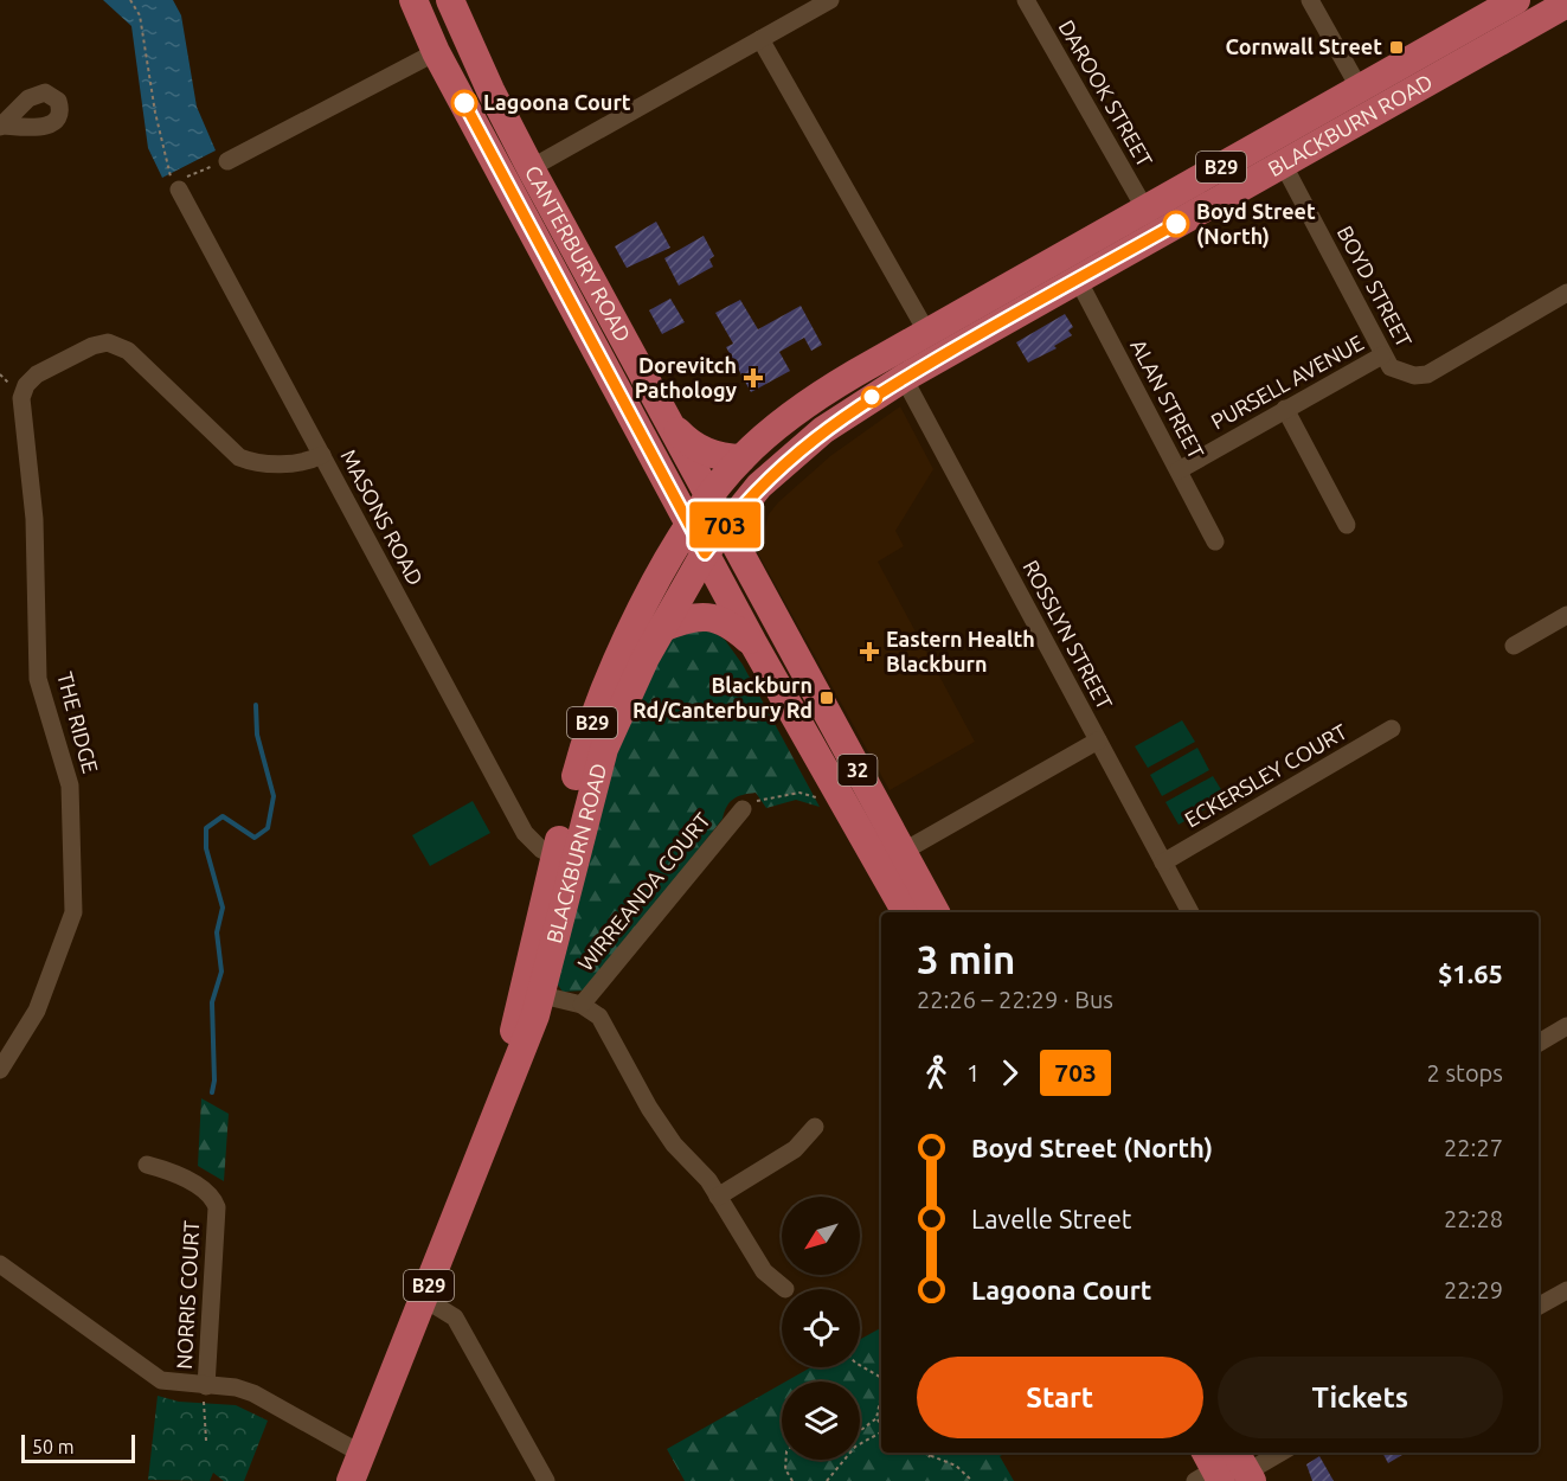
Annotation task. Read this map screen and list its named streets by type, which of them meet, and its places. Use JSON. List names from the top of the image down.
{
  "streets": {
    "main road": [
      "BLACKBURN ROAD",
      "B29",
      "CANTERBURY ROAD",
      "32"
    ],
    "street": [
      "DAROOK STREET",
      "BOYD STREET",
      "PURSELL AVENUE",
      "ALAN STREET",
      "MASONS ROAD",
      "ROSSLYN STREET",
      "THE RIDGE",
      "ECKERSLEY COURT",
      "WIRREANDA COURT",
      "NORRIS COURT"
    ]
  },
  "crossings": [
    ["DAROOK STREET", "BLACKBURN ROAD"],
    ["BLACKBURN ROAD", "CANTERBURY ROAD"],
    ["BLACKBURN ROAD", "BOYD STREET"],
    ["BLACKBURN ROAD", "ALAN STREET"],
    ["BLACKBURN ROAD", "MASONS ROAD"],
    ["BLACKBURN ROAD", "ROSSLYN STREET"],
    ["BOYD STREET", "PURSELL AVENUE"],
    ["PURSELL AVENUE", "ALAN STREET"],
    ["MASONS ROAD", "THE RIDGE"],
    ["ROSSLYN STREET", "ECKERSLEY COURT"]
  ],
  "places": {
    "transit": ["Cornwall Street", "Blackburn Rd/Canterbury Rd"],
    "other": ["Lagoona Court", "Boyd Street (North)"],
    "health": ["Dorevitch Pathology", "Eastern Health Blackburn"]
  },
  "lines": ["bus line 703"],
  "scale_bar": "50 m",
  "north": "bottom left",
  "page": {
    "on_map": "703",
    "heading": ["3 min", "22:26 – 22:29 · Bus", "$1.65"],
    "legs": ["1", "703", "2 stops"],
    "list": [
      {
        "name": "Boyd Street (North)",
        "value": "22:27"
      },
      {
        "name": "Lavelle Street",
        "value": "22:28"
      },
      {
        "name": "Lagoona Court",
        "value": "22:29"
      }
    ],
    "buttons": ["Start", "Tickets"],
    "scale": "50 m"
  }
}
